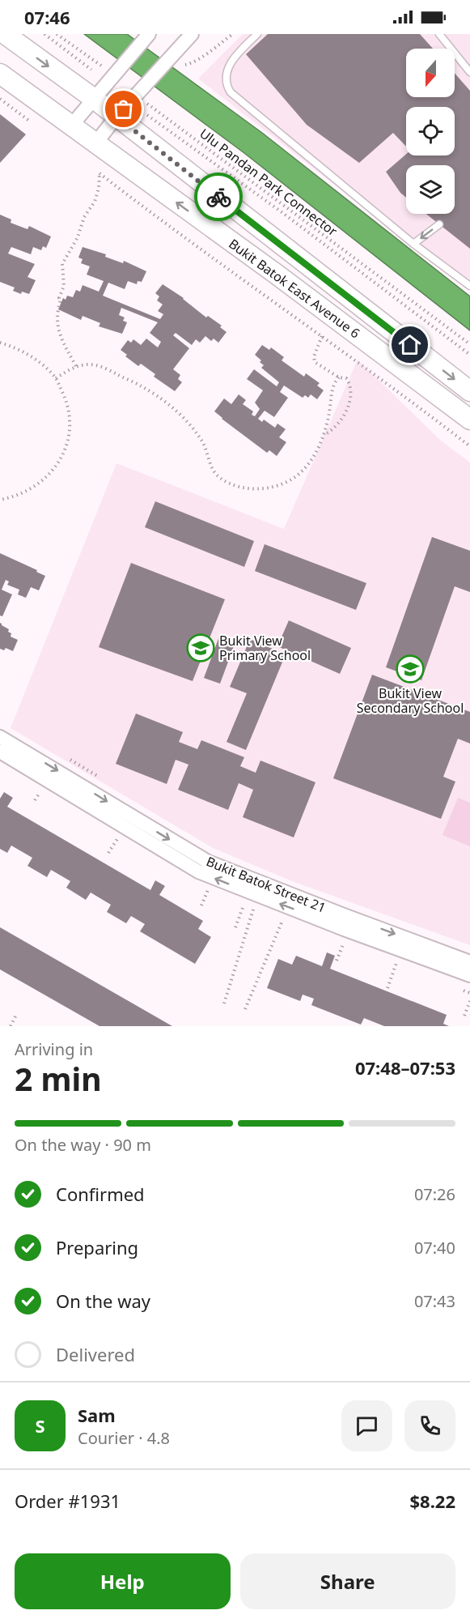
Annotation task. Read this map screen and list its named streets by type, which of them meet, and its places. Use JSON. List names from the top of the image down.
{
  "streets": {
    "main road": ["Bukit Batok East Avenue 6"],
    "street": ["Bukit Batok Street 21"],
    "path": ["Ulu Pandan Park Connector"]
  },
  "places": {
    "school or university": ["Bukit View Primary School", "Bukit View Secondary School"]
  },
  "north": "bottom",
  "page": {
    "status": "07:46",
    "heading": ["2 min", "Arriving in", "07:48–07:53"],
    "panel": [
      "Sam",
      "Courier · 4.8",
      "Order #1931",
      "$8.22"
    ],
    "bar": "On the way · 90 m",
    "list": [
      ["Confirmed", "07:26"],
      ["Preparing", "07:40"],
      ["On the way", "07:43"],
      "Delivered"
    ],
    "round": "S",
    "buttons": ["Help", "Share"]
  }
}
